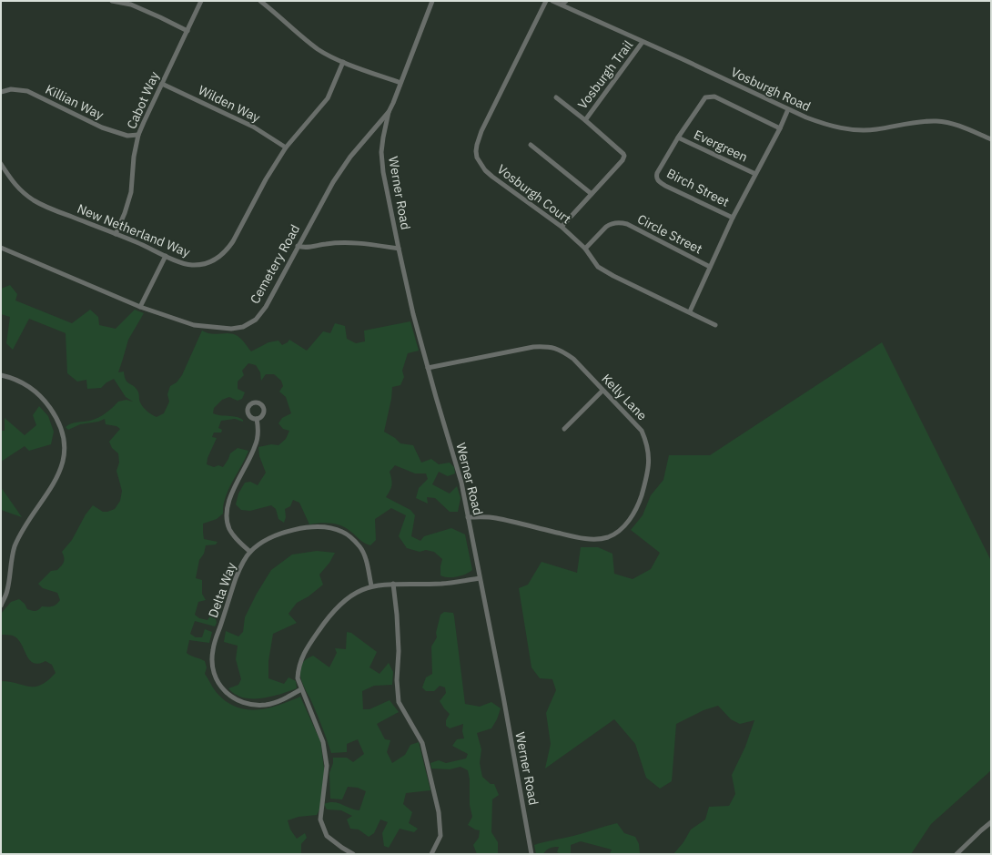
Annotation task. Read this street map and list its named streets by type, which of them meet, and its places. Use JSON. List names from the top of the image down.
{
  "streets": {
    "street": [
      "Vosburgh Trail",
      "Vosburgh Road",
      "Cabot Way",
      "Killian Way",
      "Wilden Way",
      "Evergreen",
      "Birch Street",
      "Werner Road",
      "Vosburgh Court",
      "New Netherland Way",
      "Circle Street",
      "Cemetery Road",
      "Kelly Lane",
      "Delta Way"
    ]
  },
  "crossings": [
    ["Vosburgh Trail", "Vosburgh Road"],
    ["Vosburgh Trail", "Vosburgh Court"],
    ["Cabot Way", "Killian Way"],
    ["Cabot Way", "Wilden Way"],
    ["Cabot Way", "New Netherland Way"],
    ["Wilden Way", "New Netherland Way"],
    ["Evergreen", "Birch Street"],
    ["Werner Road", "Cemetery Road"],
    ["Werner Road", "Kelly Lane"],
    ["Vosburgh Court", "Circle Street"]
  ]
}
